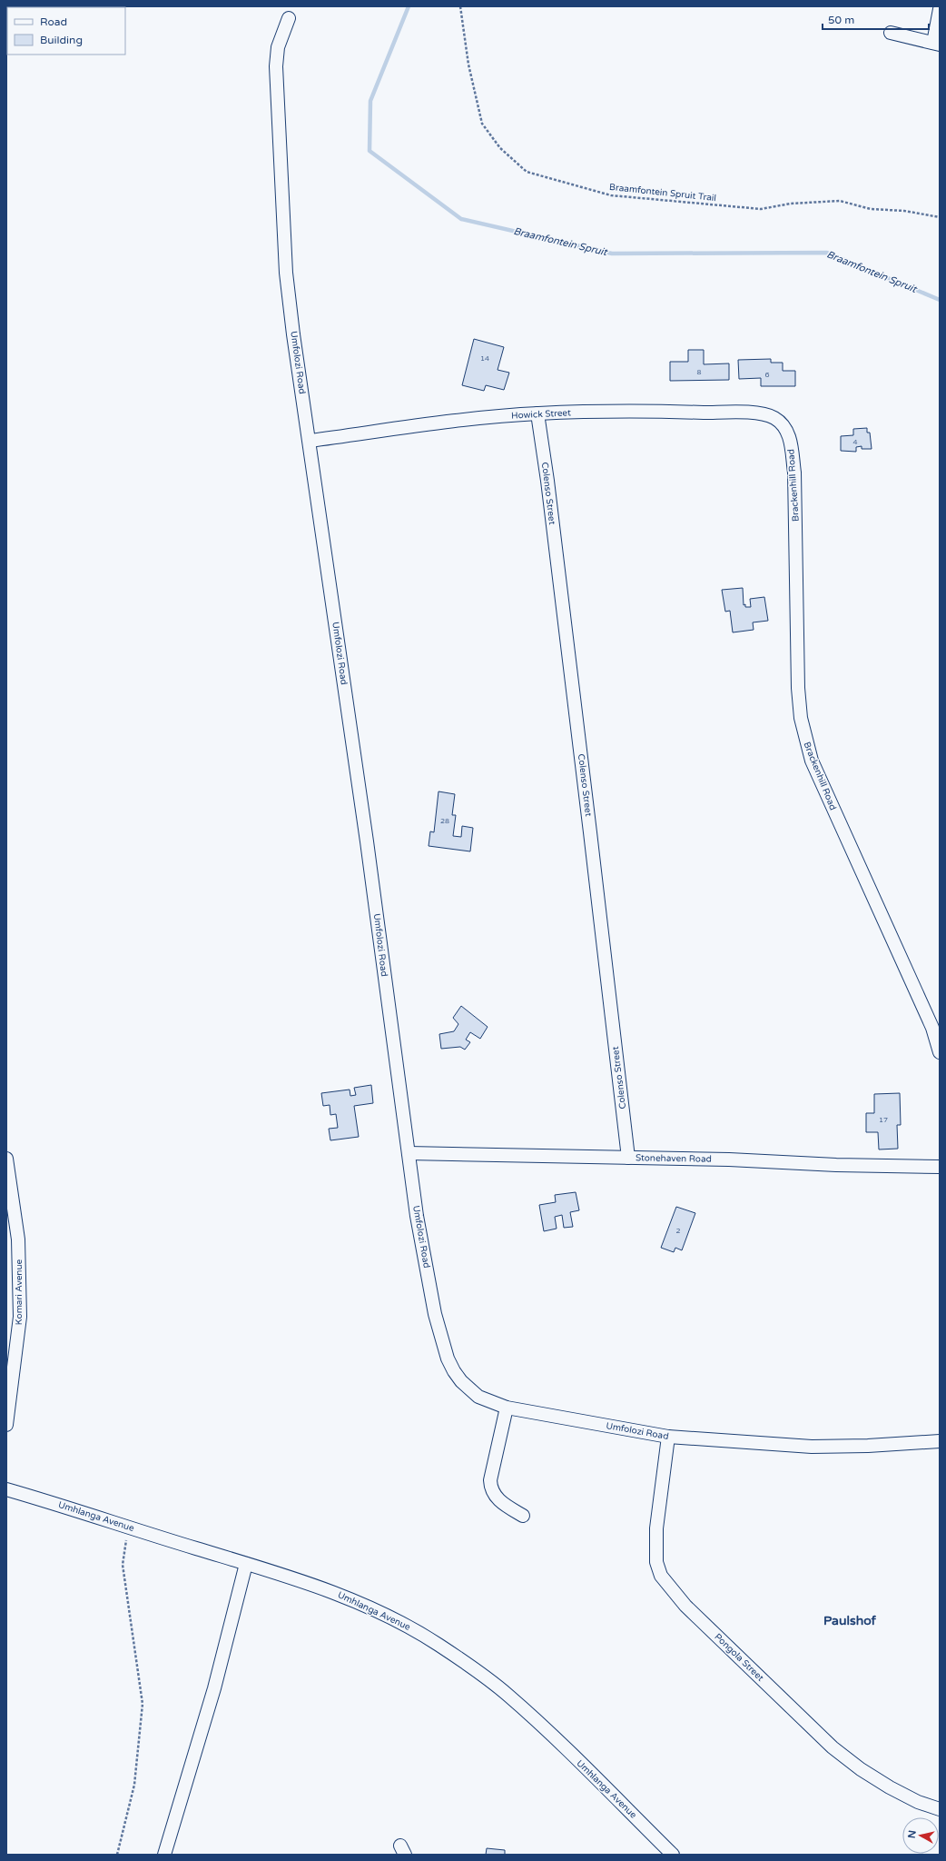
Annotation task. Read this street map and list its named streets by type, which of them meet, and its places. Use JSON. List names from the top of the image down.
{
  "streets": {
    "street": [
      "Umfolozi Road",
      "Howick Street",
      "Brackenhill Road",
      "Colenso Street",
      "Stonehaven Road",
      "Komari Avenue",
      "Umhlanga Avenue",
      "Pongola Street"
    ],
    "path": ["Braamfontein Spruit Trail"]
  },
  "crossings": [
    ["Umfolozi Road", "Howick Street"],
    ["Umfolozi Road", "Stonehaven Road"],
    ["Umfolozi Road", "Pongola Street"],
    ["Howick Street", "Brackenhill Road"],
    ["Howick Street", "Colenso Street"],
    ["Colenso Street", "Stonehaven Road"]
  ],
  "districts": ["Paulshof"],
  "water": ["Braamfontein Spruit"],
  "house_numbers": [
    "14",
    "8",
    "6",
    "4",
    "28",
    "17",
    "2"
  ],
  "legend": ["Road", "Building"],
  "scale_bar": "50 m",
  "north": "left"
}
